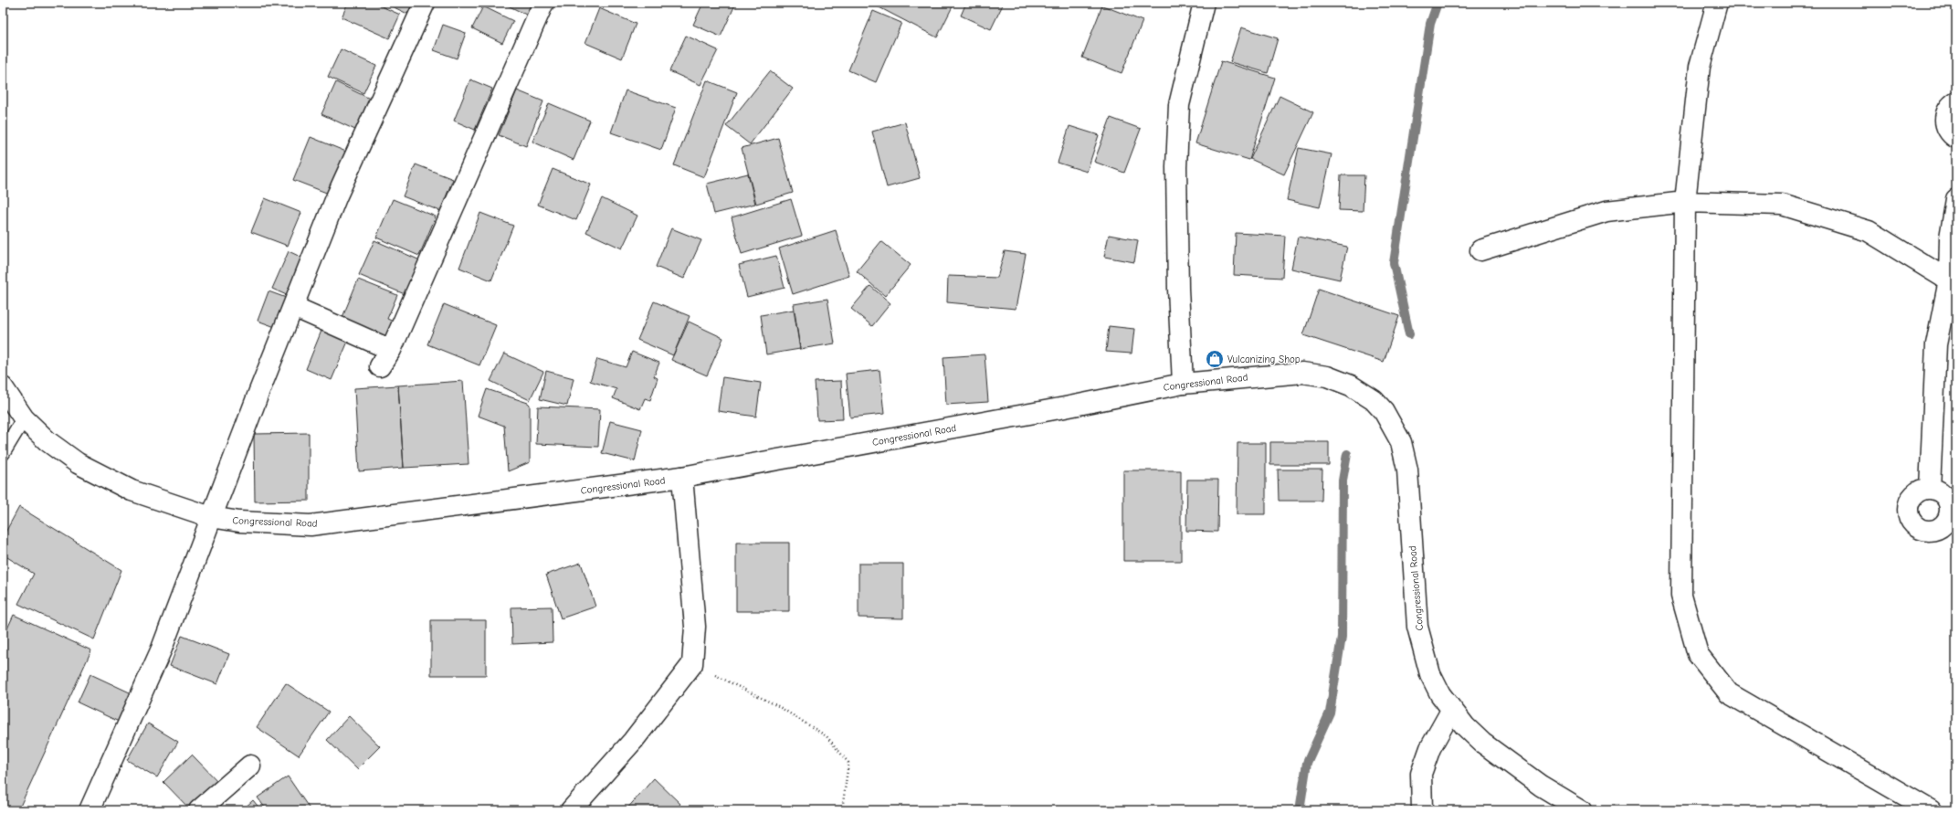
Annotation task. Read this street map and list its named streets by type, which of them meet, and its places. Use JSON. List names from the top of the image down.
{
  "streets": {
    "street": ["Congressional Road"]
  },
  "places": {
    "shop": ["Vulcanizing Shop"]
  }
}
